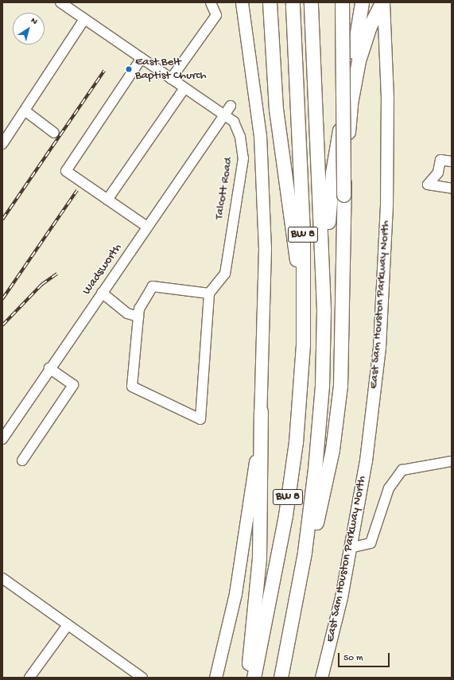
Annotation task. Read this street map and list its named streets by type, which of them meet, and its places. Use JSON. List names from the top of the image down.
{
  "streets": {
    "highway": ["BW 8"],
    "main road": ["East Sam Houston Parkway North"],
    "lane": ["Talcott Road", "Wadsworth"]
  },
  "crossings": [
    ["Talcott Road", "Wadsworth"]
  ],
  "places": ["East Belt Baptist Church"],
  "scale_bar": "50 m",
  "north": "top right"
}
